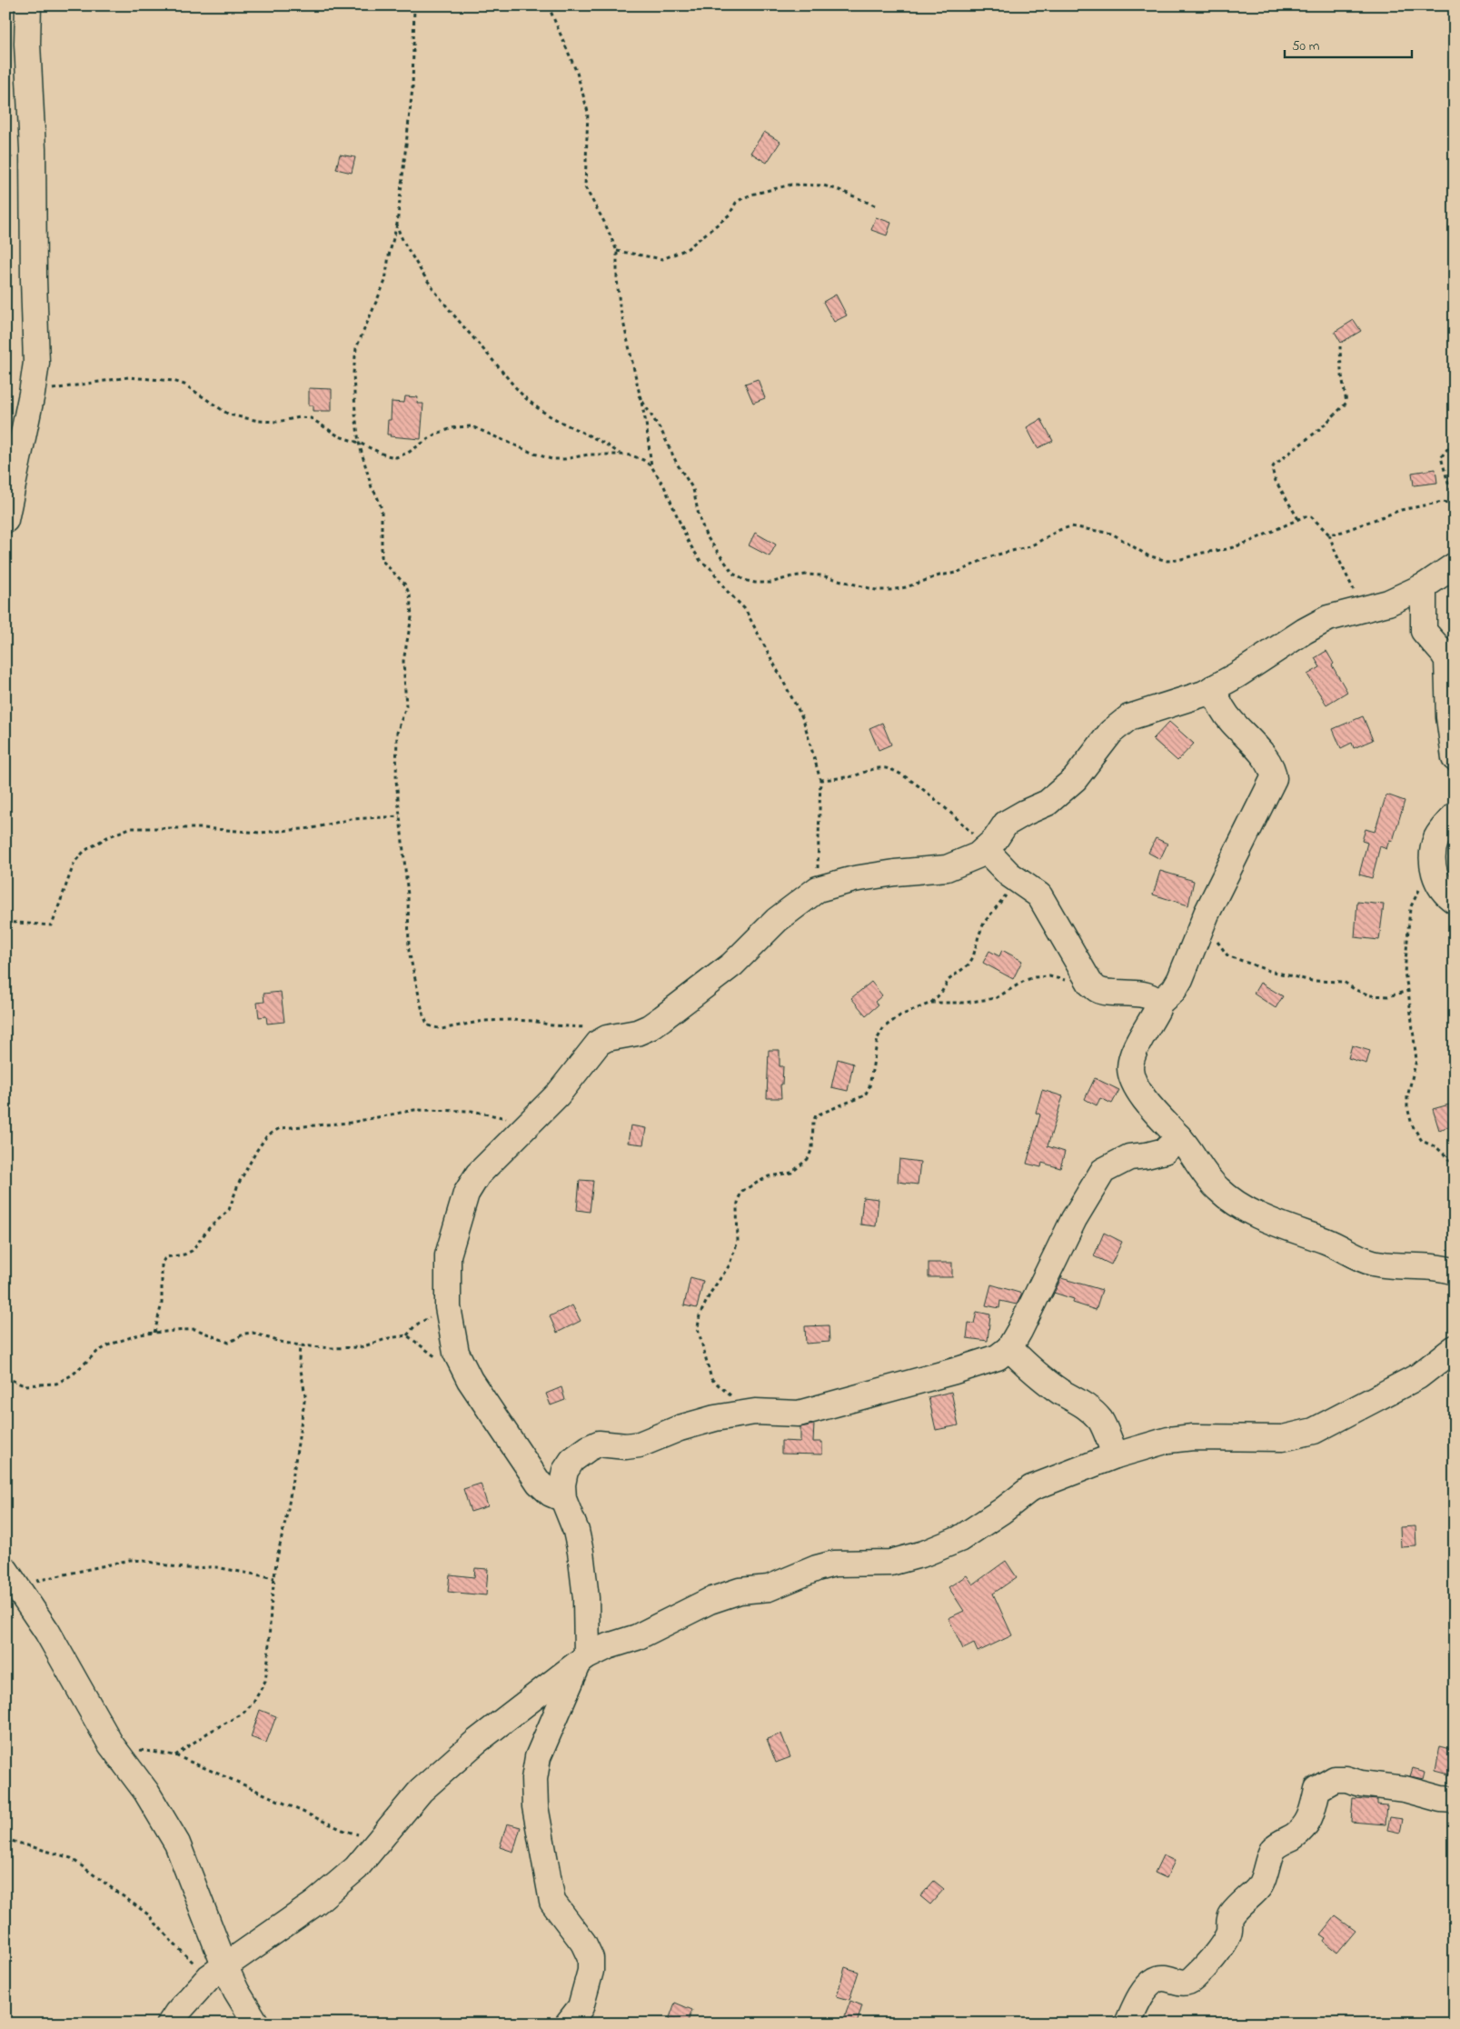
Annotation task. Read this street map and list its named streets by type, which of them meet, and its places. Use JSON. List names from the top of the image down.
{
  "scale_bar": "50 m"
}
